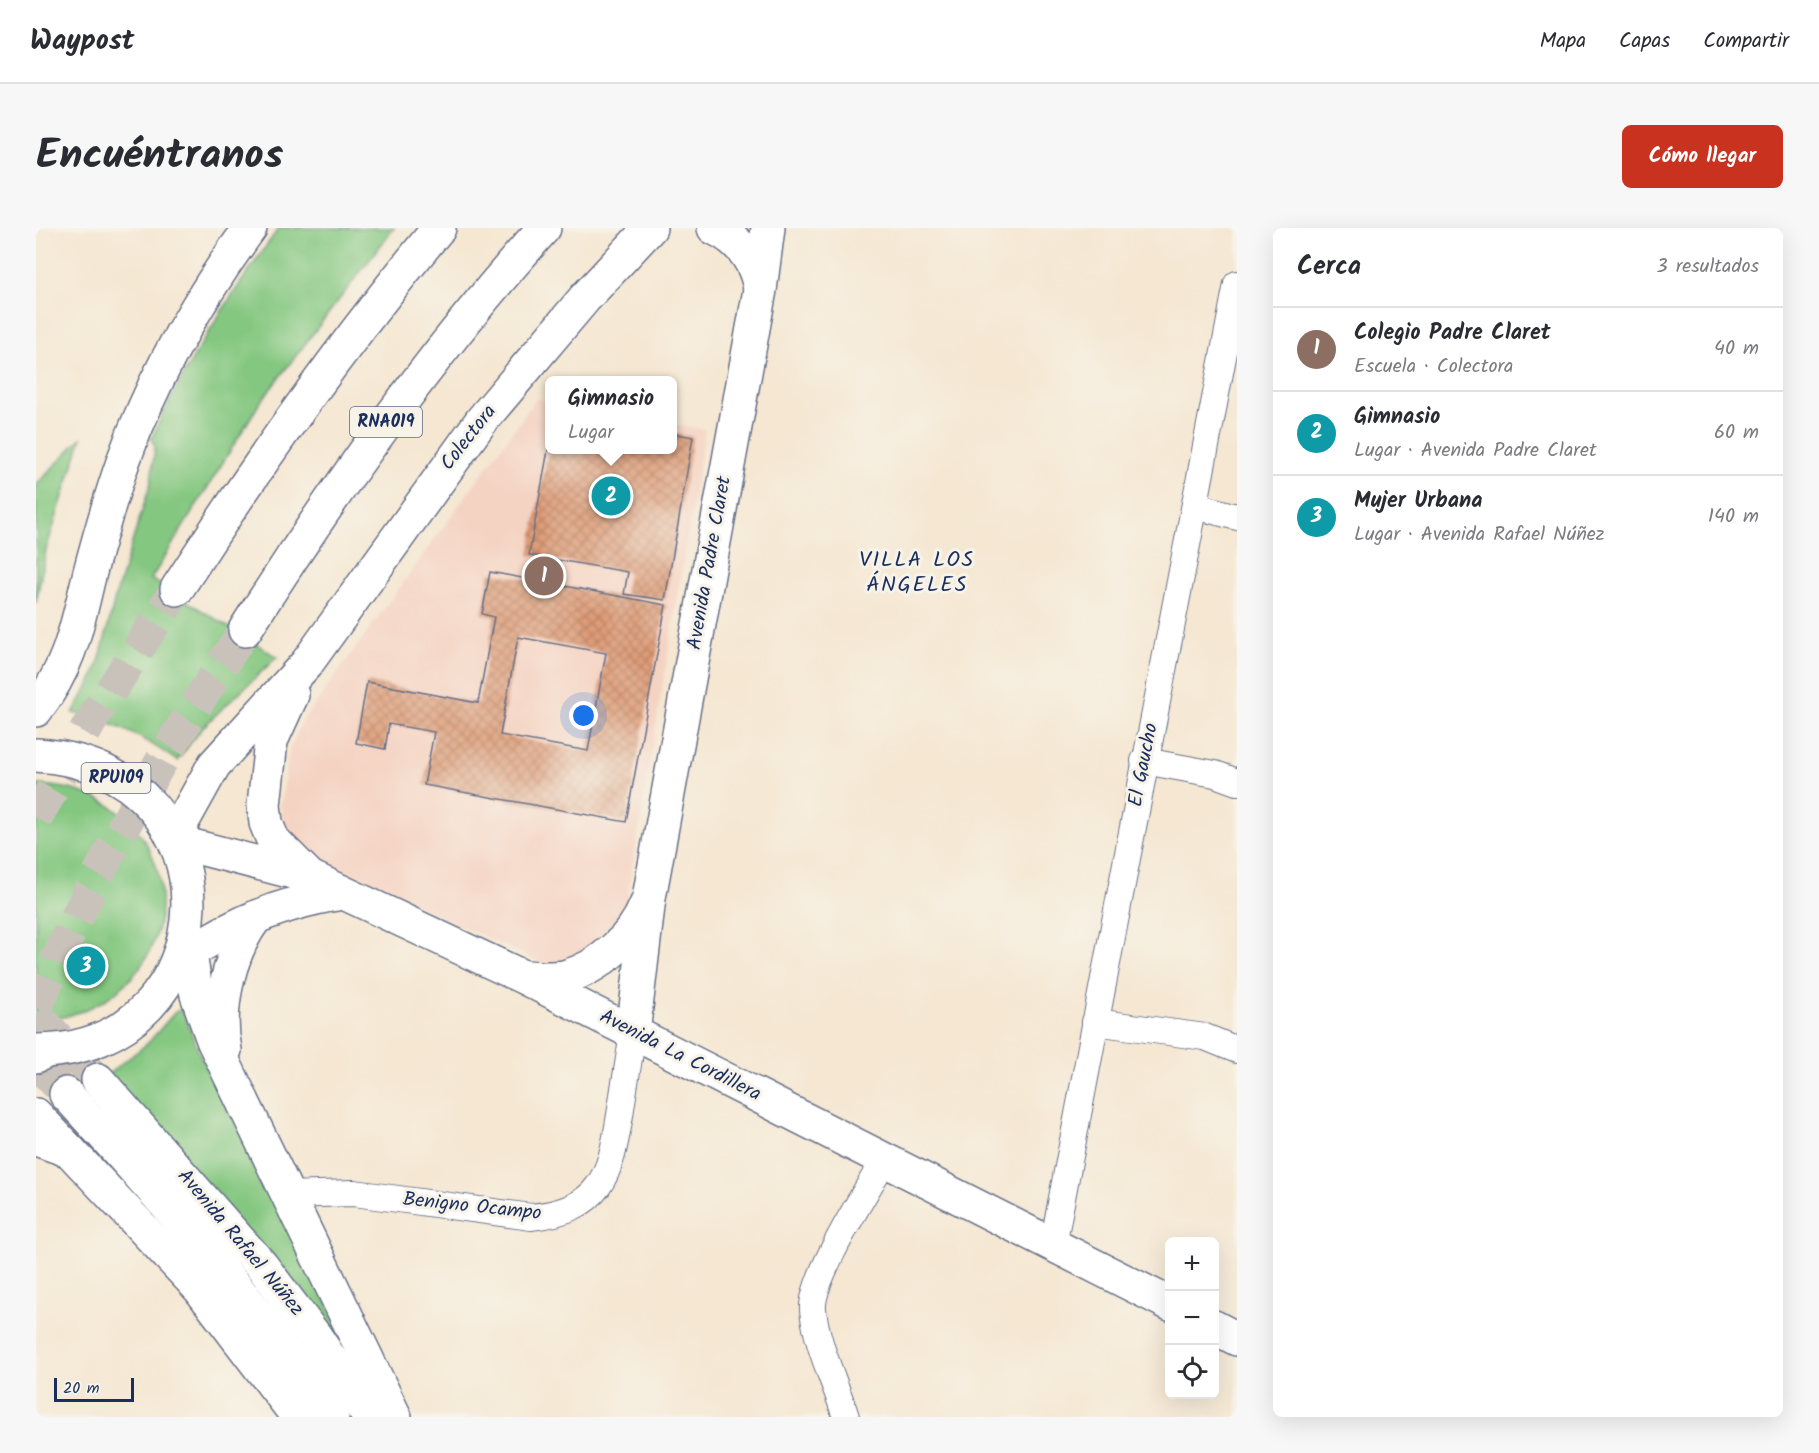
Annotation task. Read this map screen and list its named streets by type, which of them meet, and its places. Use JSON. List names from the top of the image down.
{
  "streets": {
    "main road": [
      "RNA019",
      "Colectora",
      "Avenida Padre Claret",
      "RPU109",
      "Avenida La Cordillera",
      "Avenida Rafael Núñez"
    ],
    "street": ["El Gaucho", "Benigno Ocampo"]
  },
  "crossings": [
    ["Avenida Padre Claret", "Avenida La Cordillera"],
    ["Avenida Padre Claret", "Benigno Ocampo"],
    ["El Gaucho", "Avenida La Cordillera"],
    ["RPU109", "Avenida La Cordillera"],
    ["Avenida La Cordillera", "Benigno Ocampo"]
  ],
  "districts": ["VILLA LOS ÁNGELES"],
  "scale_bar": "20 m",
  "page": {
    "header": "Waypost",
    "nav": ["Mapa", "Capas", "Compartir"],
    "title": "Encuéntranos",
    "buttons": "Cómo llegar",
    "heading": ["Cerca", "3 resultados"],
    "list": [
      {
        "mark": "1",
        "name": "Colegio Padre Claret",
        "note": "Escuela · Colectora",
        "value": "40 m"
      },
      {
        "mark": "2",
        "name": "Gimnasio",
        "note": "Lugar · Avenida Padre Claret",
        "value": "60 m"
      },
      {
        "mark": "3",
        "name": "Mujer Urbana",
        "note": "Lugar · Avenida Rafael Núñez",
        "value": "140 m"
      }
    ],
    "popup": ["Gimnasio", "Lugar"],
    "pins": ["2", "1", "3"],
    "map_buttons": ["+", "−"],
    "scale": "20 m"
  }
}
